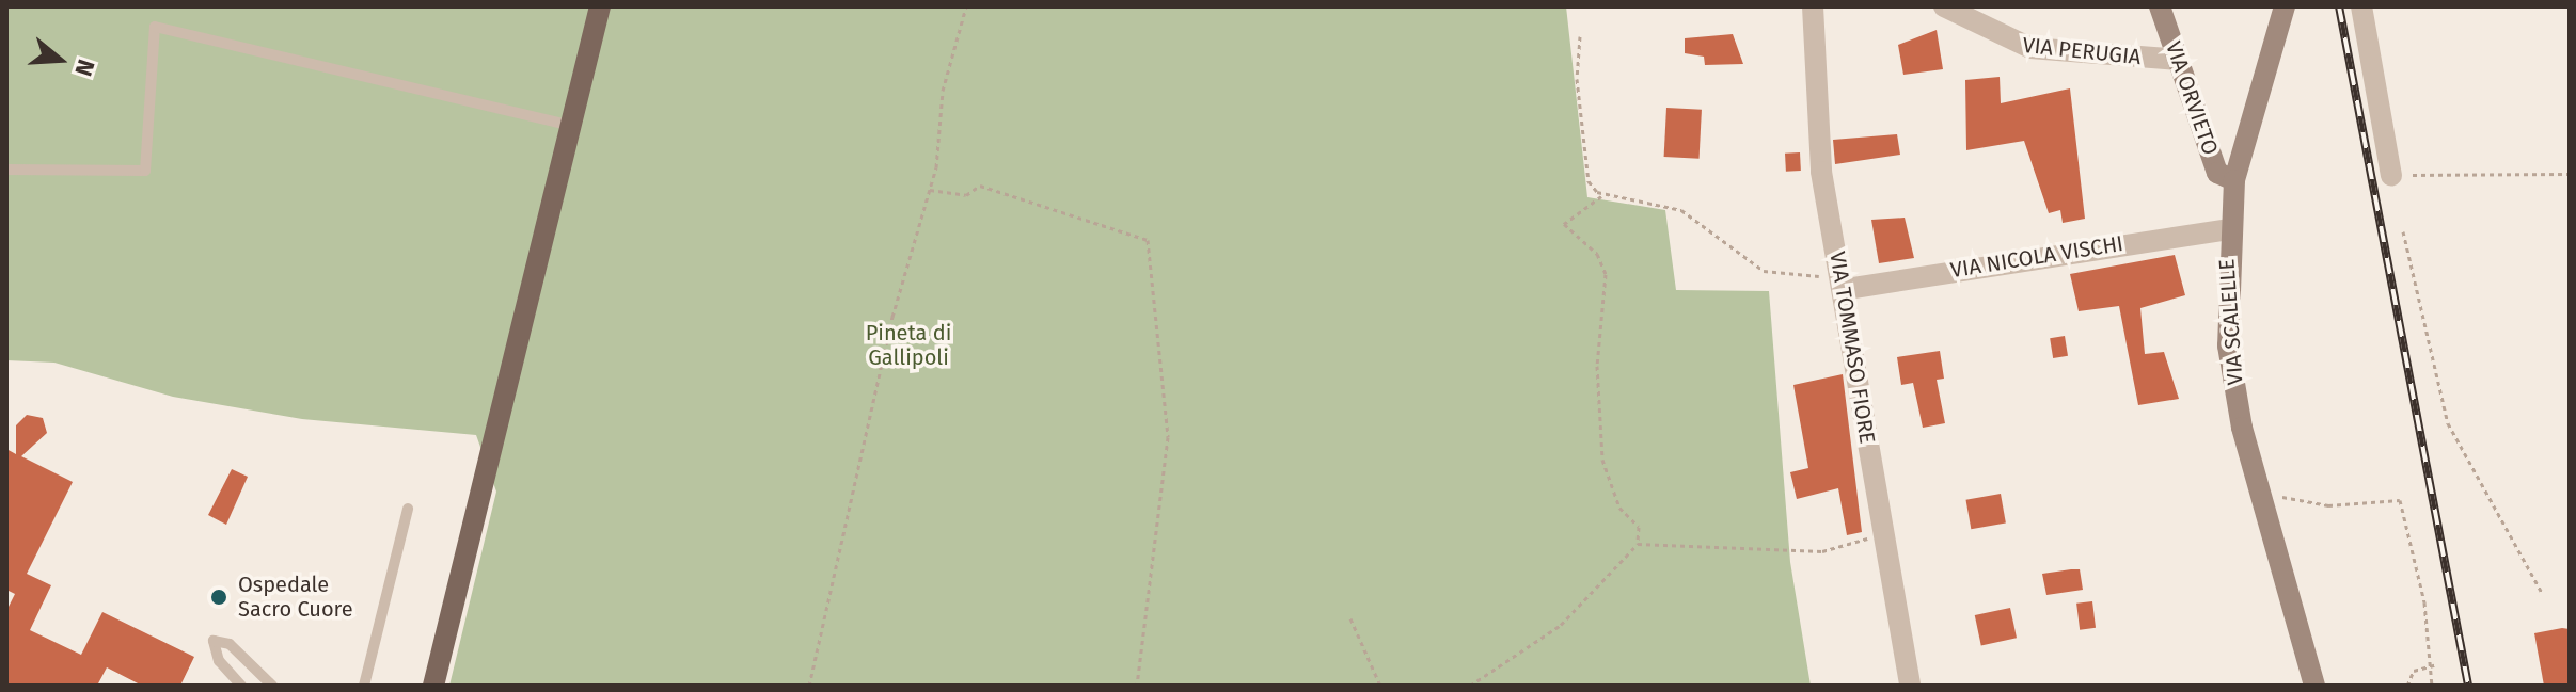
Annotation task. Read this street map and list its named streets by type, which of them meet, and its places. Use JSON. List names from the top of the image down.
{
  "streets": {
    "main road": ["VIA ORVIETO", "VIA SCALELLE"],
    "street": ["VIA PERUGIA", "VIA NICOLA VISCHI", "VIA TOMMASO FIORE"]
  },
  "crossings": [
    ["VIA PERUGIA", "VIA ORVIETO"],
    ["VIA ORVIETO", "VIA SCALELLE"],
    ["VIA NICOLA VISCHI", "VIA SCALELLE"],
    ["VIA NICOLA VISCHI", "VIA TOMMASO FIORE"]
  ],
  "parks": ["Pineta di Gallipoli"],
  "places": ["Ospedale Sacro Cuore"],
  "north": "right"
}
